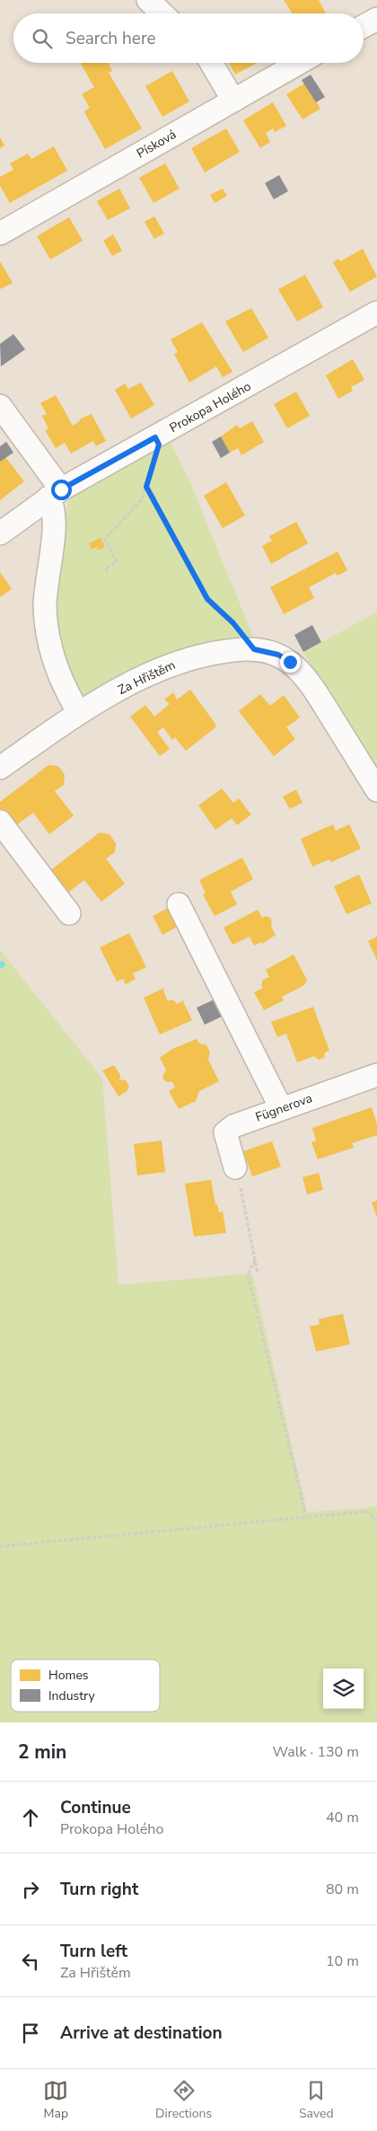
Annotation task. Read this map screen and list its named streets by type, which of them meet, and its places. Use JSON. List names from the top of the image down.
{
  "streets": {
    "street": [
      "Písková",
      "Prokopa Holého",
      "Za Hřištěm",
      "Fügnerova"
    ]
  },
  "legend": ["Homes", "Industry"],
  "page": {
    "search": "Search here",
    "heading": ["2 min", "Walk · 130 m"],
    "list": [
      ["Continue", "Prokopa Holého", "40 m"],
      ["Turn right", "80 m"],
      ["Turn left", "Za Hřištěm", "10 m"],
      "Arrive at destination"
    ],
    "nav": ["Map", "Directions", "Saved"]
  }
}
